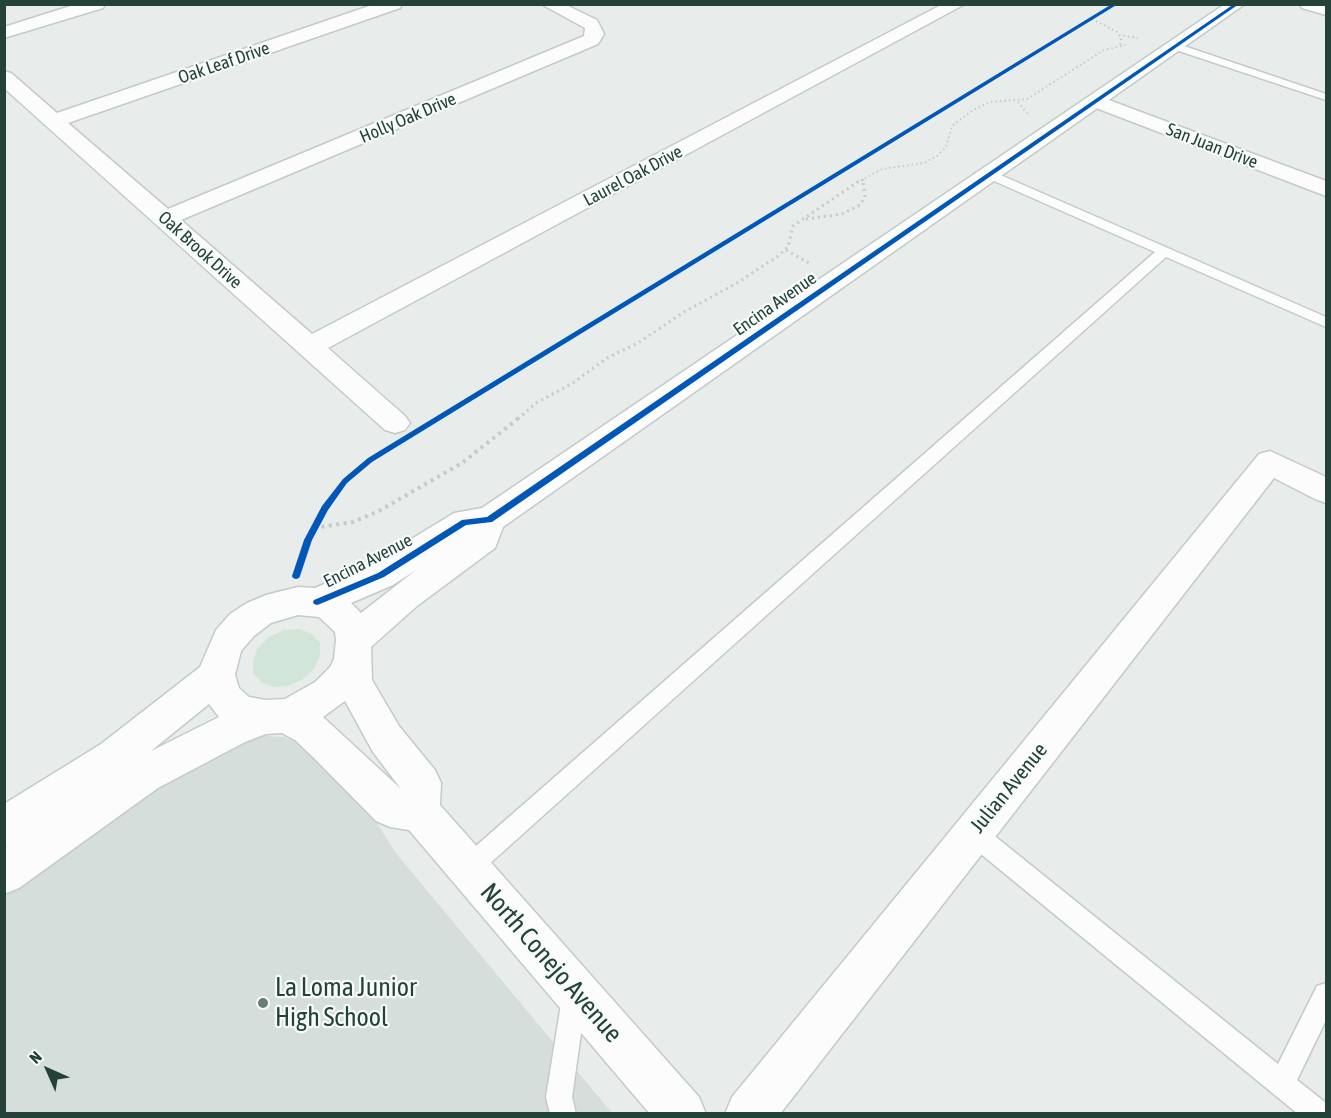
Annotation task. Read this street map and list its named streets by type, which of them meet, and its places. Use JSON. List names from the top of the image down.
{
  "streets": {
    "street": [
      "Oak Leaf Drive",
      "Holly Oak Drive",
      "San Juan Drive",
      "Laurel Oak Drive",
      "Oak Brook Drive",
      "Encina Avenue",
      "Julian Avenue",
      "North Conejo Avenue"
    ]
  },
  "crossings": [
    ["Oak Leaf Drive", "Oak Brook Drive"],
    ["Holly Oak Drive", "Oak Brook Drive"],
    ["San Juan Drive", "Encina Avenue"],
    ["Laurel Oak Drive", "Oak Brook Drive"]
  ],
  "places": ["La Loma Junior High School"],
  "north": "top left"
}
